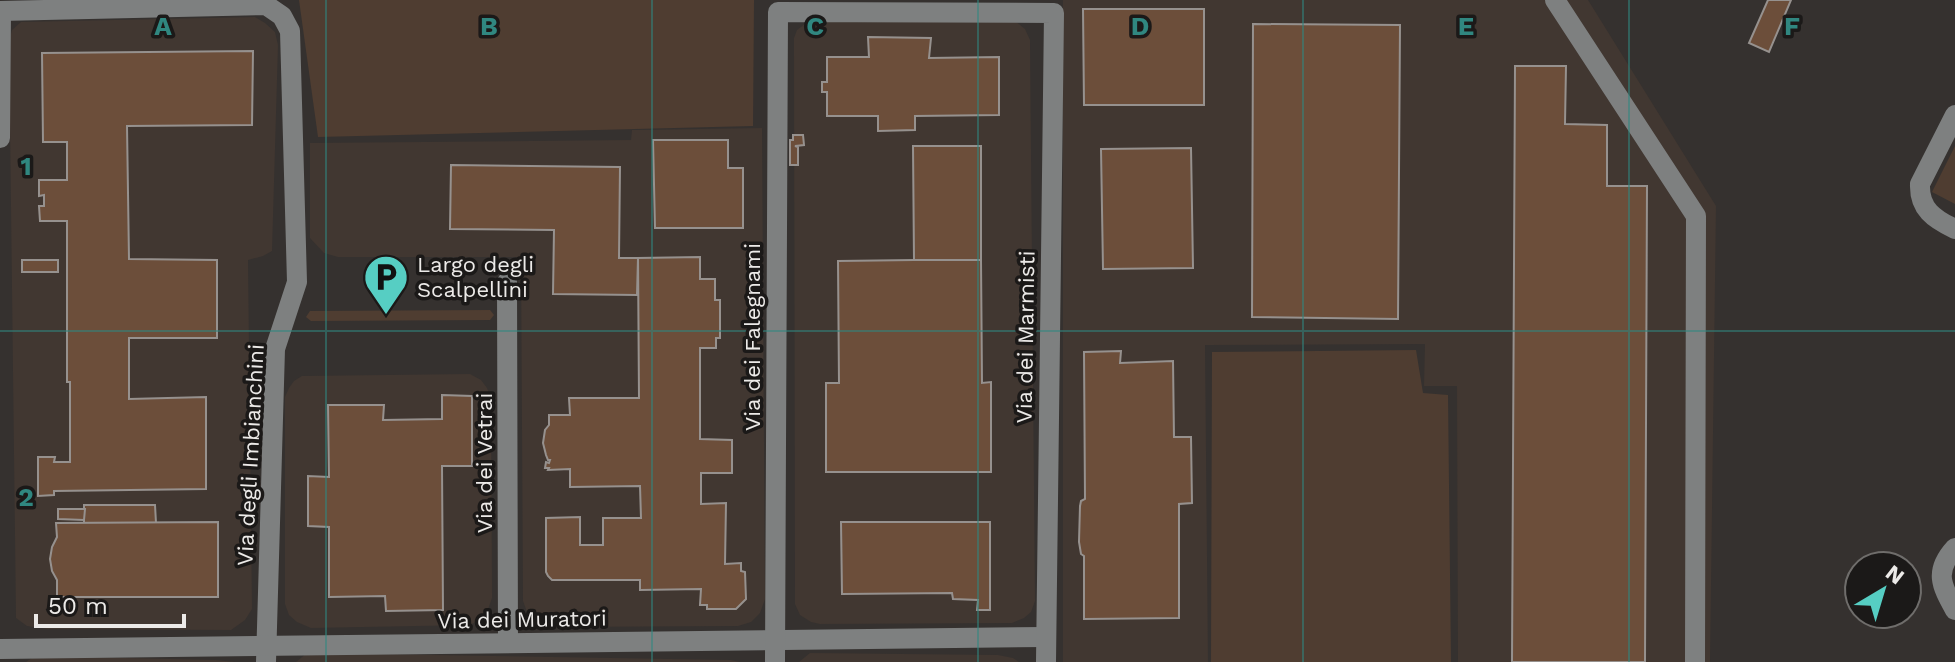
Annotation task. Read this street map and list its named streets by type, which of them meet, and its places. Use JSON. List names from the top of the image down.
{
  "streets": {
    "street": [
      "Via dei Falegnami",
      "Via dei Marmisti",
      "Via degli Imbianchini",
      "Via dei Vetrai",
      "Via dei Muratori"
    ]
  },
  "crossings": [
    ["Via dei Falegnami", "Via dei Marmisti"],
    ["Via dei Falegnami", "Via dei Muratori"],
    ["Via dei Marmisti", "Via dei Muratori"],
    ["Via degli Imbianchini", "Via dei Muratori"],
    ["Via dei Vetrai", "Via dei Muratori"]
  ],
  "places": {
    "parking": ["Largo degli Scalpellini"]
  },
  "scale_bar": "50 m",
  "north": "top right",
  "grid": {
    "columns": [
      "A",
      "B",
      "C",
      "D",
      "E",
      "F"
    ],
    "rows": ["1", "2"]
  }
}
